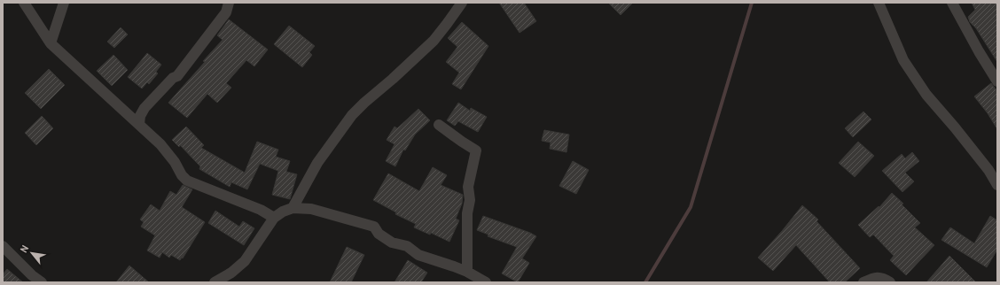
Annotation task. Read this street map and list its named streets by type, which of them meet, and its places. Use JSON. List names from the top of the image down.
{
  "north": "top left"
}
